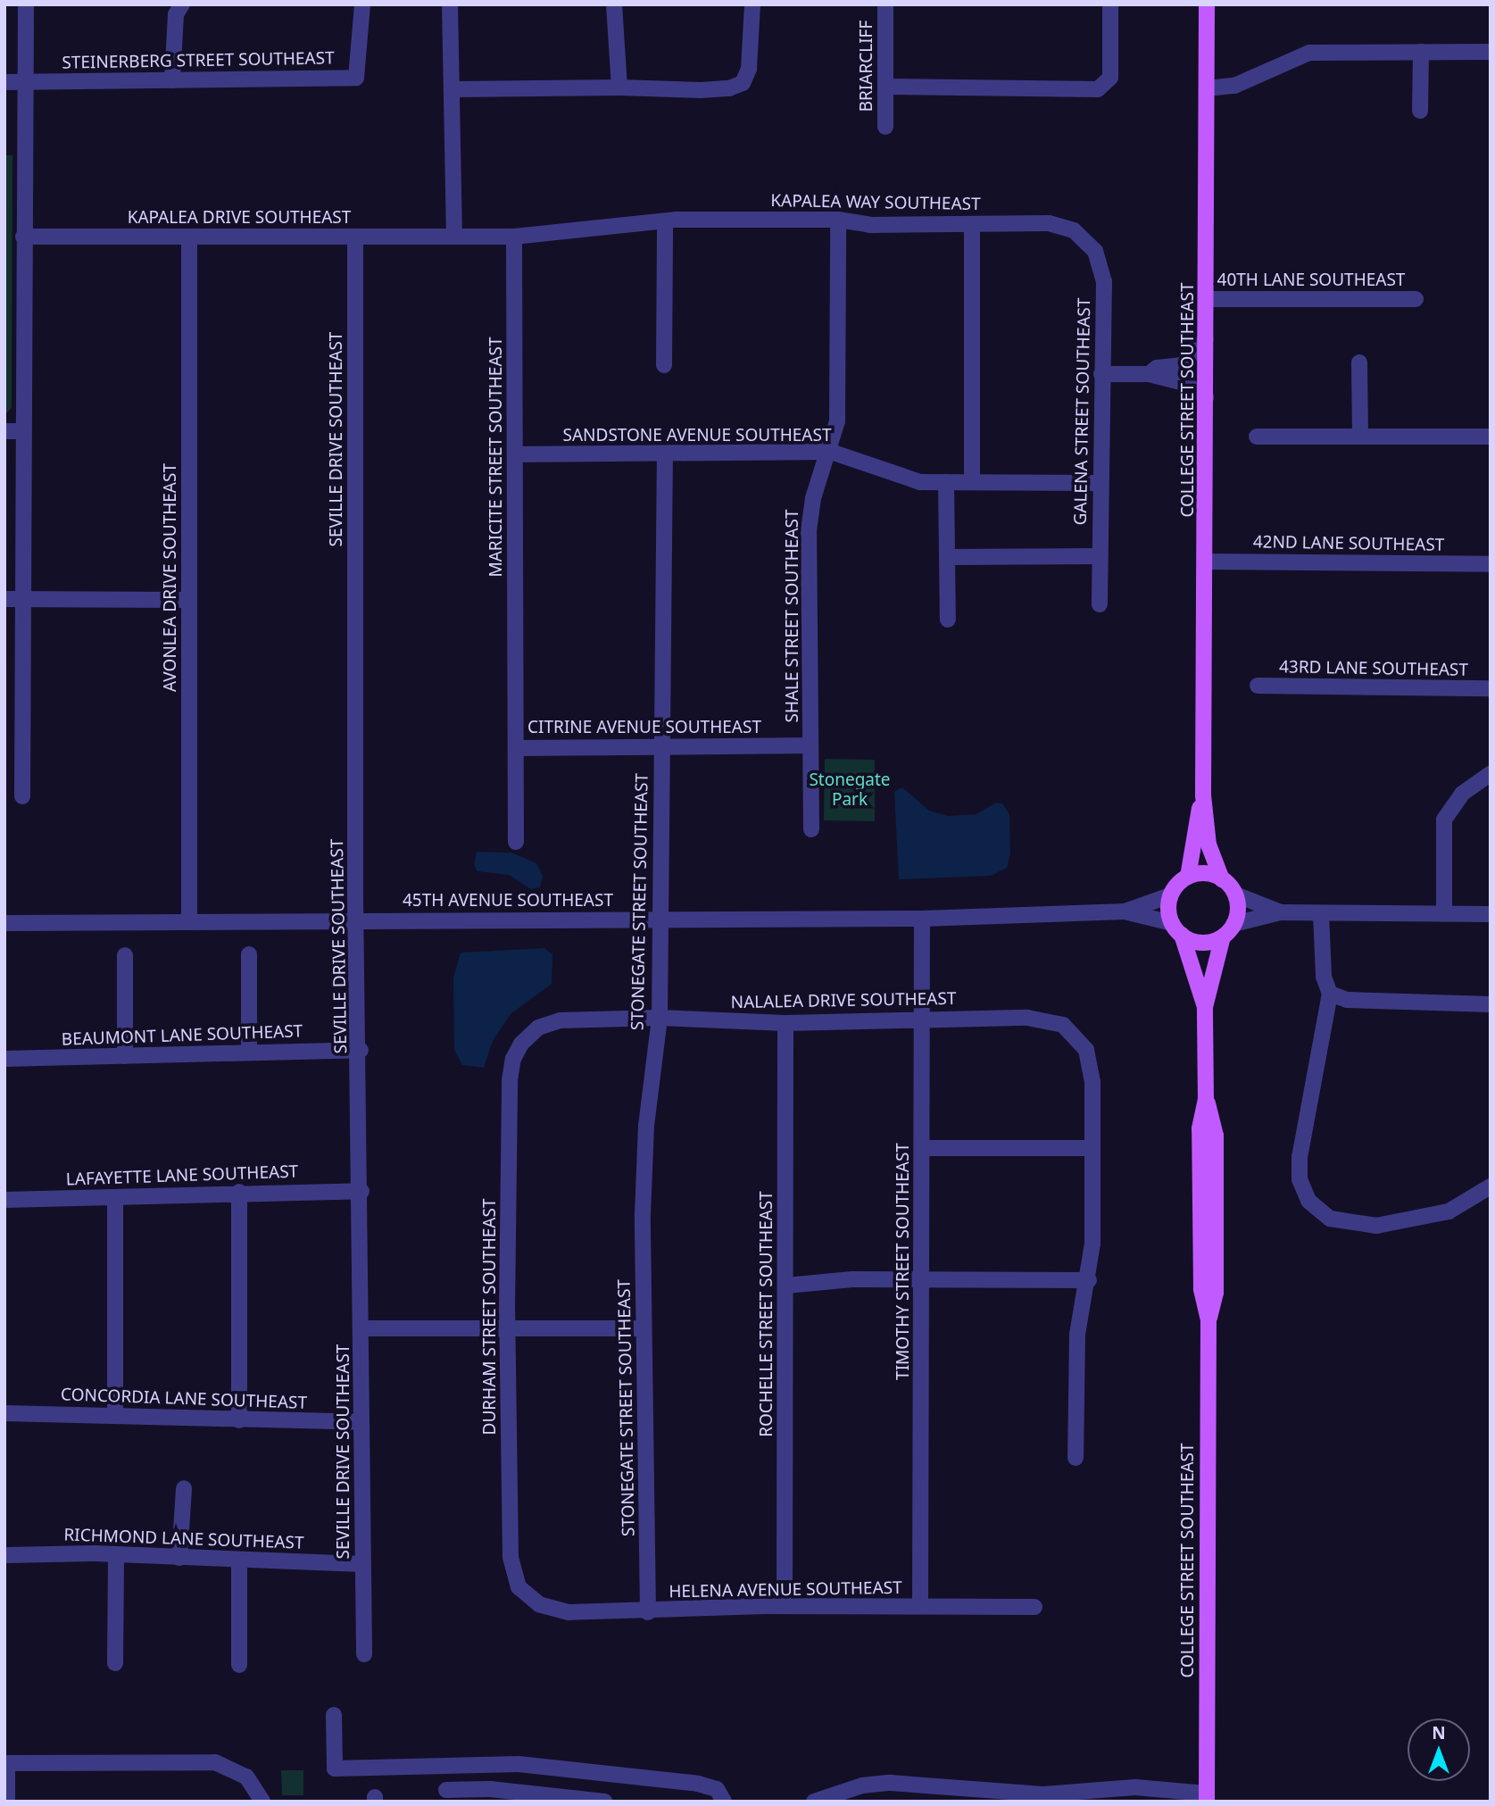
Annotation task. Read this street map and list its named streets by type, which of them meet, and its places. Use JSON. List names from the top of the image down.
{
  "streets": {
    "main road": ["COLLEGE STREET SOUTHEAST"],
    "street": [
      "STEINERBERG STREET SOUTHEAST",
      "BRIARCLIFF",
      "KAPALEA WAY SOUTHEAST",
      "KAPALEA DRIVE SOUTHEAST",
      "40TH LANE SOUTHEAST",
      "GALENA STREET SOUTHEAST",
      "SANDSTONE AVENUE SOUTHEAST",
      "SEVILLE DRIVE SOUTHEAST",
      "MARICITE STREET SOUTHEAST",
      "42ND LANE SOUTHEAST",
      "AVONLEA DRIVE SOUTHEAST",
      "SHALE STREET SOUTHEAST",
      "43RD LANE SOUTHEAST",
      "CITRINE AVENUE SOUTHEAST",
      "45TH AVENUE SOUTHEAST",
      "STONEGATE STREET SOUTHEAST",
      "NALALEA DRIVE SOUTHEAST",
      "BEAUMONT LANE SOUTHEAST",
      "LAFAYETTE LANE SOUTHEAST",
      "TIMOTHY STREET SOUTHEAST",
      "ROCHELLE STREET SOUTHEAST",
      "DURHAM STREET SOUTHEAST",
      "CONCORDIA LANE SOUTHEAST",
      "RICHMOND LANE SOUTHEAST",
      "HELENA AVENUE SOUTHEAST"
    ]
  },
  "crossings": [
    ["KAPALEA WAY SOUTHEAST", "GALENA STREET SOUTHEAST"],
    ["KAPALEA WAY SOUTHEAST", "SHALE STREET SOUTHEAST"],
    ["KAPALEA DRIVE SOUTHEAST", "SEVILLE DRIVE SOUTHEAST"],
    ["KAPALEA DRIVE SOUTHEAST", "MARICITE STREET SOUTHEAST"],
    ["KAPALEA DRIVE SOUTHEAST", "AVONLEA DRIVE SOUTHEAST"],
    ["40TH LANE SOUTHEAST", "COLLEGE STREET SOUTHEAST"],
    ["COLLEGE STREET SOUTHEAST", "42ND LANE SOUTHEAST"],
    ["COLLEGE STREET SOUTHEAST", "45TH AVENUE SOUTHEAST"],
    ["GALENA STREET SOUTHEAST", "SANDSTONE AVENUE SOUTHEAST"],
    ["SANDSTONE AVENUE SOUTHEAST", "MARICITE STREET SOUTHEAST"],
    ["SANDSTONE AVENUE SOUTHEAST", "SHALE STREET SOUTHEAST"],
    ["SANDSTONE AVENUE SOUTHEAST", "STONEGATE STREET SOUTHEAST"],
    ["SEVILLE DRIVE SOUTHEAST", "45TH AVENUE SOUTHEAST"],
    ["SEVILLE DRIVE SOUTHEAST", "BEAUMONT LANE SOUTHEAST"],
    ["SEVILLE DRIVE SOUTHEAST", "LAFAYETTE LANE SOUTHEAST"],
    ["SEVILLE DRIVE SOUTHEAST", "CONCORDIA LANE SOUTHEAST"],
    ["SEVILLE DRIVE SOUTHEAST", "RICHMOND LANE SOUTHEAST"],
    ["MARICITE STREET SOUTHEAST", "CITRINE AVENUE SOUTHEAST"],
    ["AVONLEA DRIVE SOUTHEAST", "45TH AVENUE SOUTHEAST"],
    ["SHALE STREET SOUTHEAST", "CITRINE AVENUE SOUTHEAST"],
    ["CITRINE AVENUE SOUTHEAST", "STONEGATE STREET SOUTHEAST"],
    ["45TH AVENUE SOUTHEAST", "STONEGATE STREET SOUTHEAST"],
    ["45TH AVENUE SOUTHEAST", "TIMOTHY STREET SOUTHEAST"],
    ["STONEGATE STREET SOUTHEAST", "NALALEA DRIVE SOUTHEAST"],
    ["STONEGATE STREET SOUTHEAST", "HELENA AVENUE SOUTHEAST"],
    ["NALALEA DRIVE SOUTHEAST", "TIMOTHY STREET SOUTHEAST"],
    ["NALALEA DRIVE SOUTHEAST", "ROCHELLE STREET SOUTHEAST"],
    ["NALALEA DRIVE SOUTHEAST", "DURHAM STREET SOUTHEAST"],
    ["TIMOTHY STREET SOUTHEAST", "HELENA AVENUE SOUTHEAST"],
    ["ROCHELLE STREET SOUTHEAST", "HELENA AVENUE SOUTHEAST"],
    ["DURHAM STREET SOUTHEAST", "HELENA AVENUE SOUTHEAST"]
  ],
  "parks": ["Stonegate Park"],
  "north": "top"
}
